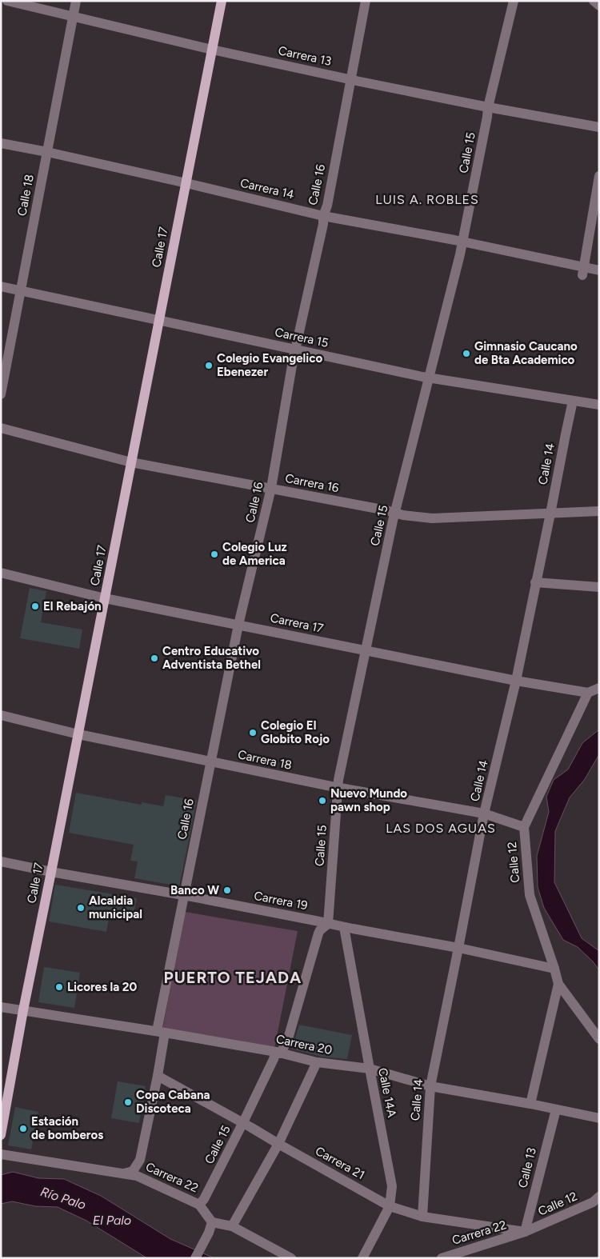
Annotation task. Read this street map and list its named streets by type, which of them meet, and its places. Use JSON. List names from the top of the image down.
{
  "streets": {
    "main road": ["Calle 17"],
    "street": [
      "Carrera 13",
      "Calle 15",
      "Calle 16",
      "Carrera 14",
      "Calle 18",
      "Carrera 15",
      "Calle 14",
      "Carrera 16",
      "Carrera 17",
      "Carrera 18",
      "Calle 12",
      "Carrera 19",
      "Carrera 20",
      "Calle 14A",
      "Carrera 21",
      "Calle 13",
      "Carrera 22"
    ]
  },
  "crossings": [
    ["Carrera 13", "Calle 15"],
    ["Carrera 13", "Calle 16"],
    ["Carrera 13", "Calle 18"],
    ["Carrera 13", "Calle 17"],
    ["Calle 15", "Carrera 14"],
    ["Calle 15", "Carrera 15"],
    ["Calle 15", "Carrera 16"],
    ["Calle 15", "Carrera 17"],
    ["Calle 15", "Carrera 18"],
    ["Calle 15", "Carrera 19"],
    ["Calle 15", "Carrera 20"],
    ["Calle 15", "Carrera 21"],
    ["Calle 15", "Carrera 22"],
    ["Calle 16", "Carrera 14"],
    ["Calle 16", "Carrera 15"],
    ["Calle 16", "Carrera 16"],
    ["Calle 16", "Carrera 17"],
    ["Calle 16", "Carrera 18"],
    ["Calle 16", "Carrera 19"],
    ["Calle 16", "Carrera 20"],
    ["Calle 16", "Carrera 21"],
    ["Carrera 14", "Calle 18"],
    ["Carrera 14", "Calle 17"],
    ["Calle 18", "Carrera 15"],
    ["Calle 17", "Carrera 15"],
    ["Calle 17", "Carrera 16"],
    ["Calle 17", "Carrera 17"],
    ["Calle 17", "Carrera 18"],
    ["Calle 17", "Carrera 19"],
    ["Calle 17", "Carrera 20"],
    ["Carrera 15", "Calle 14"],
    ["Calle 14", "Carrera 16"],
    ["Calle 14", "Carrera 17"],
    ["Calle 14", "Carrera 18"],
    ["Calle 14", "Carrera 19"],
    ["Calle 14", "Carrera 20"],
    ["Calle 14", "Carrera 21"],
    ["Carrera 17", "Calle 12"],
    ["Carrera 18", "Calle 12"],
    ["Calle 12", "Carrera 19"],
    ["Calle 12", "Carrera 21"],
    ["Calle 12", "Calle 13"],
    ["Calle 12", "Carrera 22"],
    ["Carrera 19", "Calle 14A"],
    ["Carrera 20", "Calle 14A"],
    ["Carrera 20", "Calle 13"],
    ["Calle 14A", "Carrera 21"],
    ["Carrera 21", "Calle 13"],
    ["Carrera 21", "Carrera 22"],
    ["Calle 13", "Carrera 22"]
  ],
  "districts": ["LUIS A. ROBLES", "LAS DOS AGUAS", "PUERTO TEJADA"],
  "water": ["Río Palo", "El Palo"],
  "places": [
    "Gimnasio Caucano de Bta Academico",
    "Colegio Evangelico Ebenezer",
    "Colegio Luz de America",
    "El Rebajón",
    "Centro Educativo Adventista Bethel",
    "Colegio El Globito Rojo",
    "Nuevo Mundo pawn shop",
    "Banco W",
    "Alcaldia municipal",
    "Licores la 20",
    "Copa Cabana Discoteca",
    "Estación de bomberos"
  ]
}
